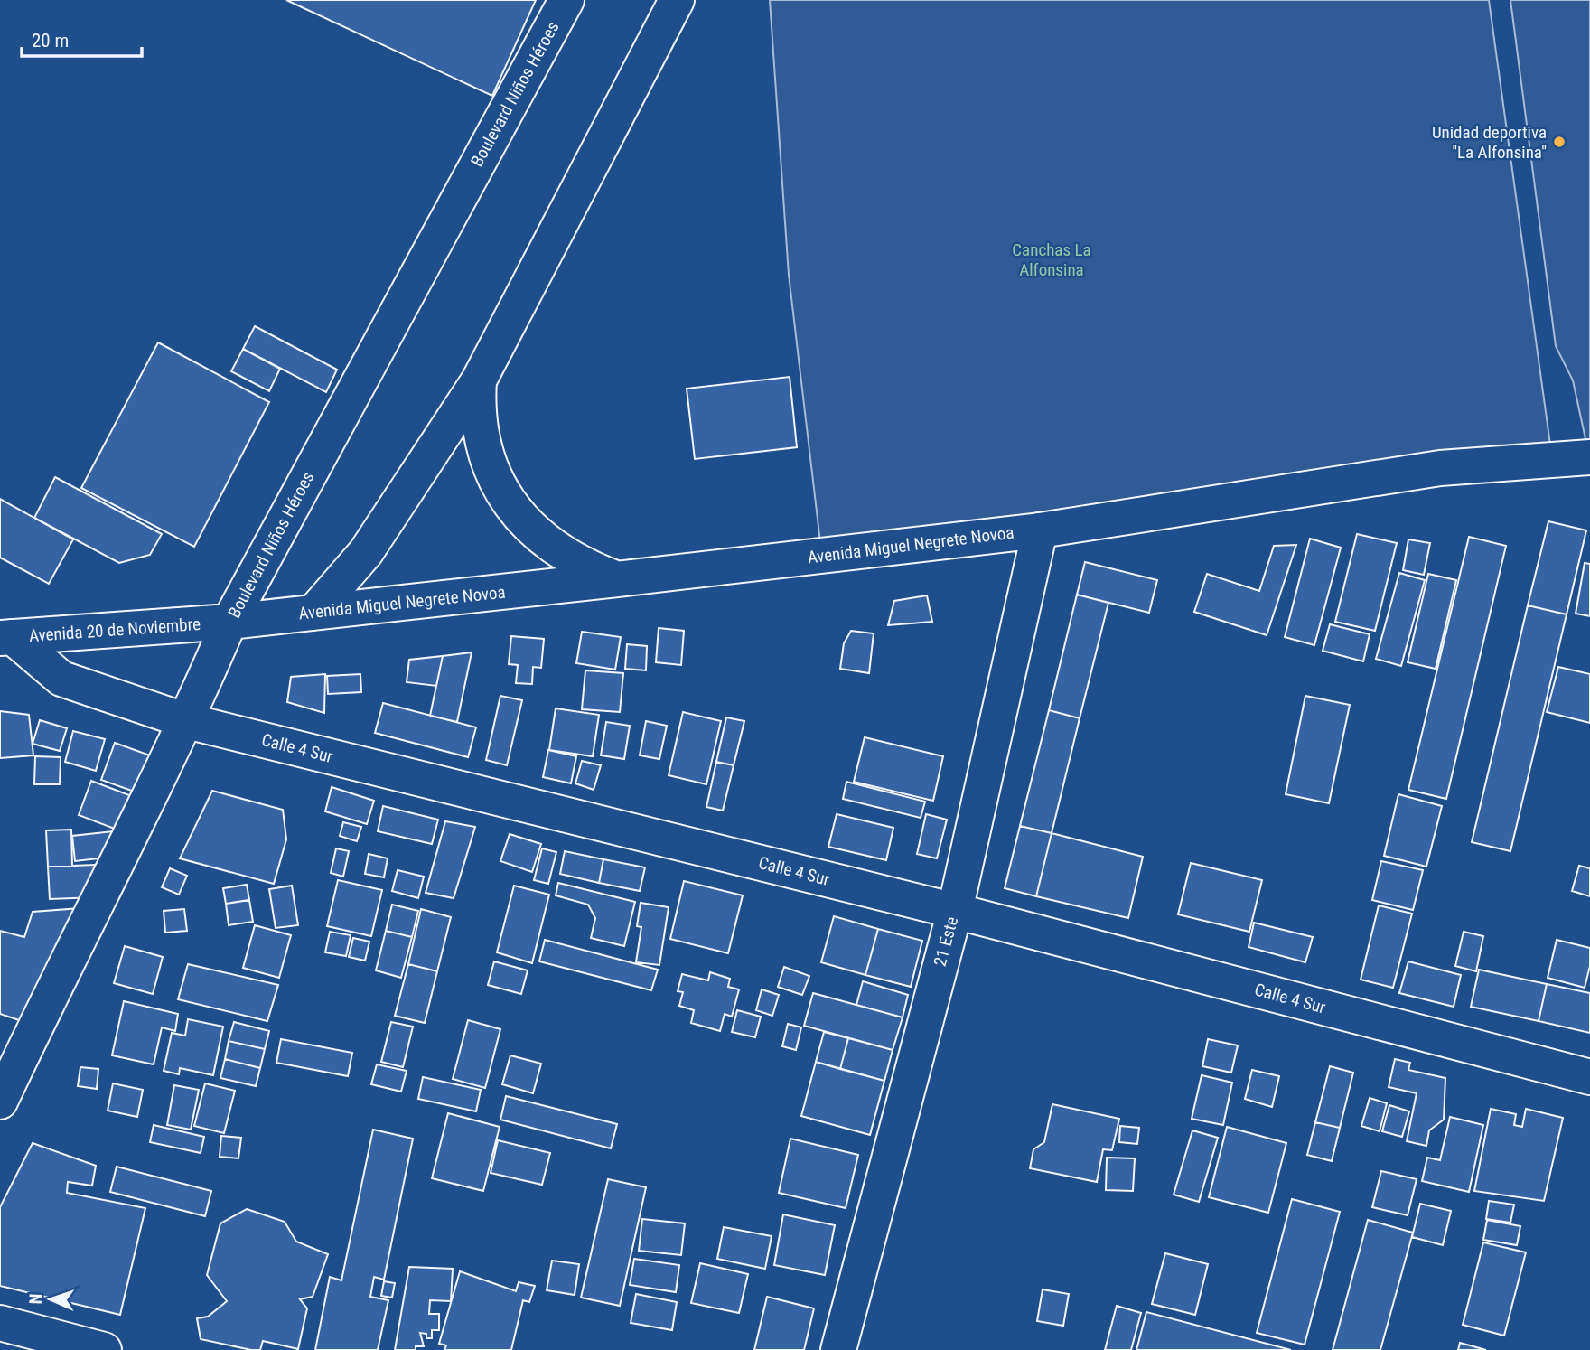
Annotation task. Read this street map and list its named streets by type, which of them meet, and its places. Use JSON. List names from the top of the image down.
{
  "streets": {
    "main road": [
      "Boulevard Niños Héroes",
      "Avenida Miguel Negrete Novoa",
      "Avenida 20 de Noviembre",
      "Calle 4 Sur",
      "21 Este"
    ]
  },
  "crossings": [
    ["Boulevard Niños Héroes", "Avenida Miguel Negrete Novoa"],
    ["Boulevard Niños Héroes", "Avenida 20 de Noviembre"],
    ["Boulevard Niños Héroes", "Calle 4 Sur"],
    ["Avenida Miguel Negrete Novoa", "Avenida 20 de Noviembre"],
    ["Avenida Miguel Negrete Novoa", "21 Este"],
    ["Avenida 20 de Noviembre", "Calle 4 Sur"],
    ["Calle 4 Sur", "21 Este"]
  ],
  "parks": ["Canchas La Alfonsina"],
  "places": ["Unidad deportiva ''La Alfonsina''"],
  "scale_bar": "20 m",
  "north": "left"
}
